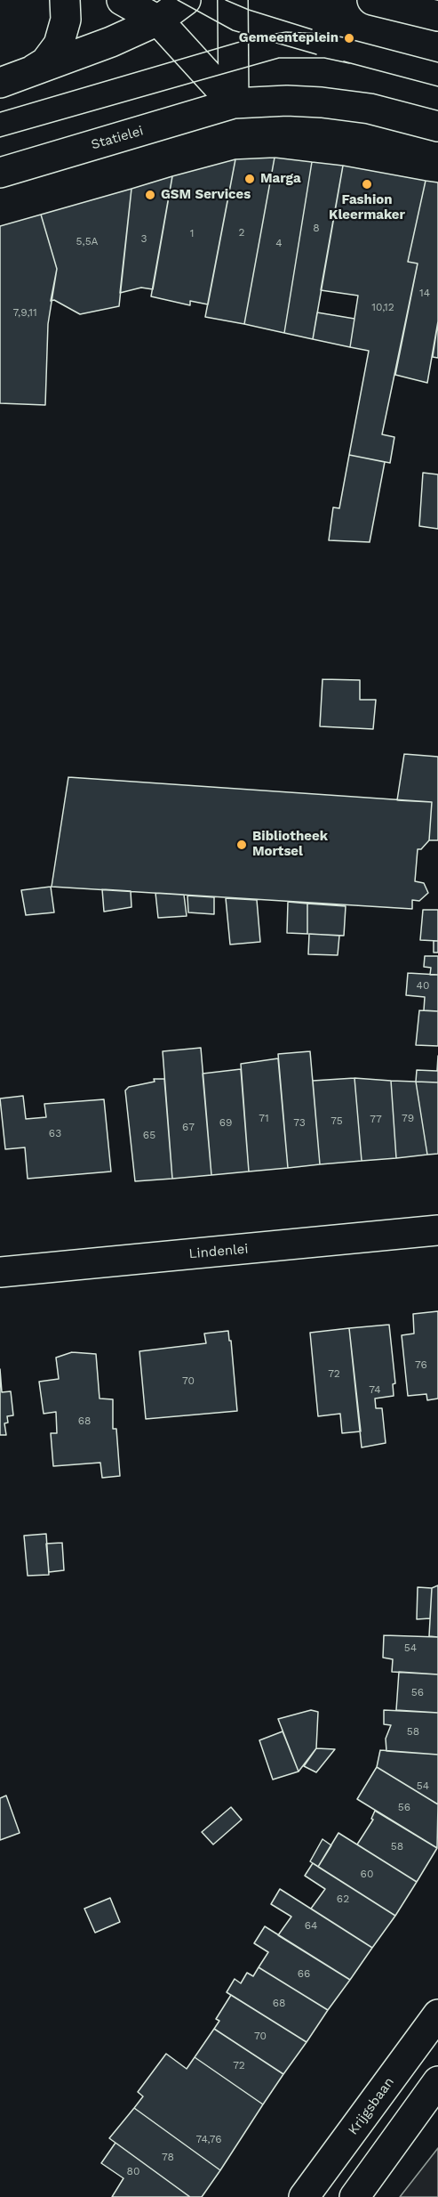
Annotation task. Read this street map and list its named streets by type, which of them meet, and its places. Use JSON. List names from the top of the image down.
{
  "streets": {
    "main road": ["Statielei", "Lindenlei", "Krijgsbaan"]
  },
  "places": [
    "Gemeenteplein",
    "Marga",
    "Fashion Kleermaker",
    "GSM Services",
    "Bibliotheek Mortsel"
  ],
  "house_numbers": [
    "8",
    "2",
    "1",
    "3",
    "5,5A",
    "4",
    "14",
    "10,12",
    "7,9,11",
    "40",
    "71",
    "79",
    "77",
    "75",
    "69",
    "73",
    "67",
    "63",
    "65",
    "76",
    "72",
    "70",
    "74",
    "68",
    "54",
    "56",
    "58",
    "54",
    "56",
    "58",
    "60",
    "62",
    "64",
    "66",
    "68",
    "70",
    "72",
    "74,76",
    "78",
    "80"
  ]
}
